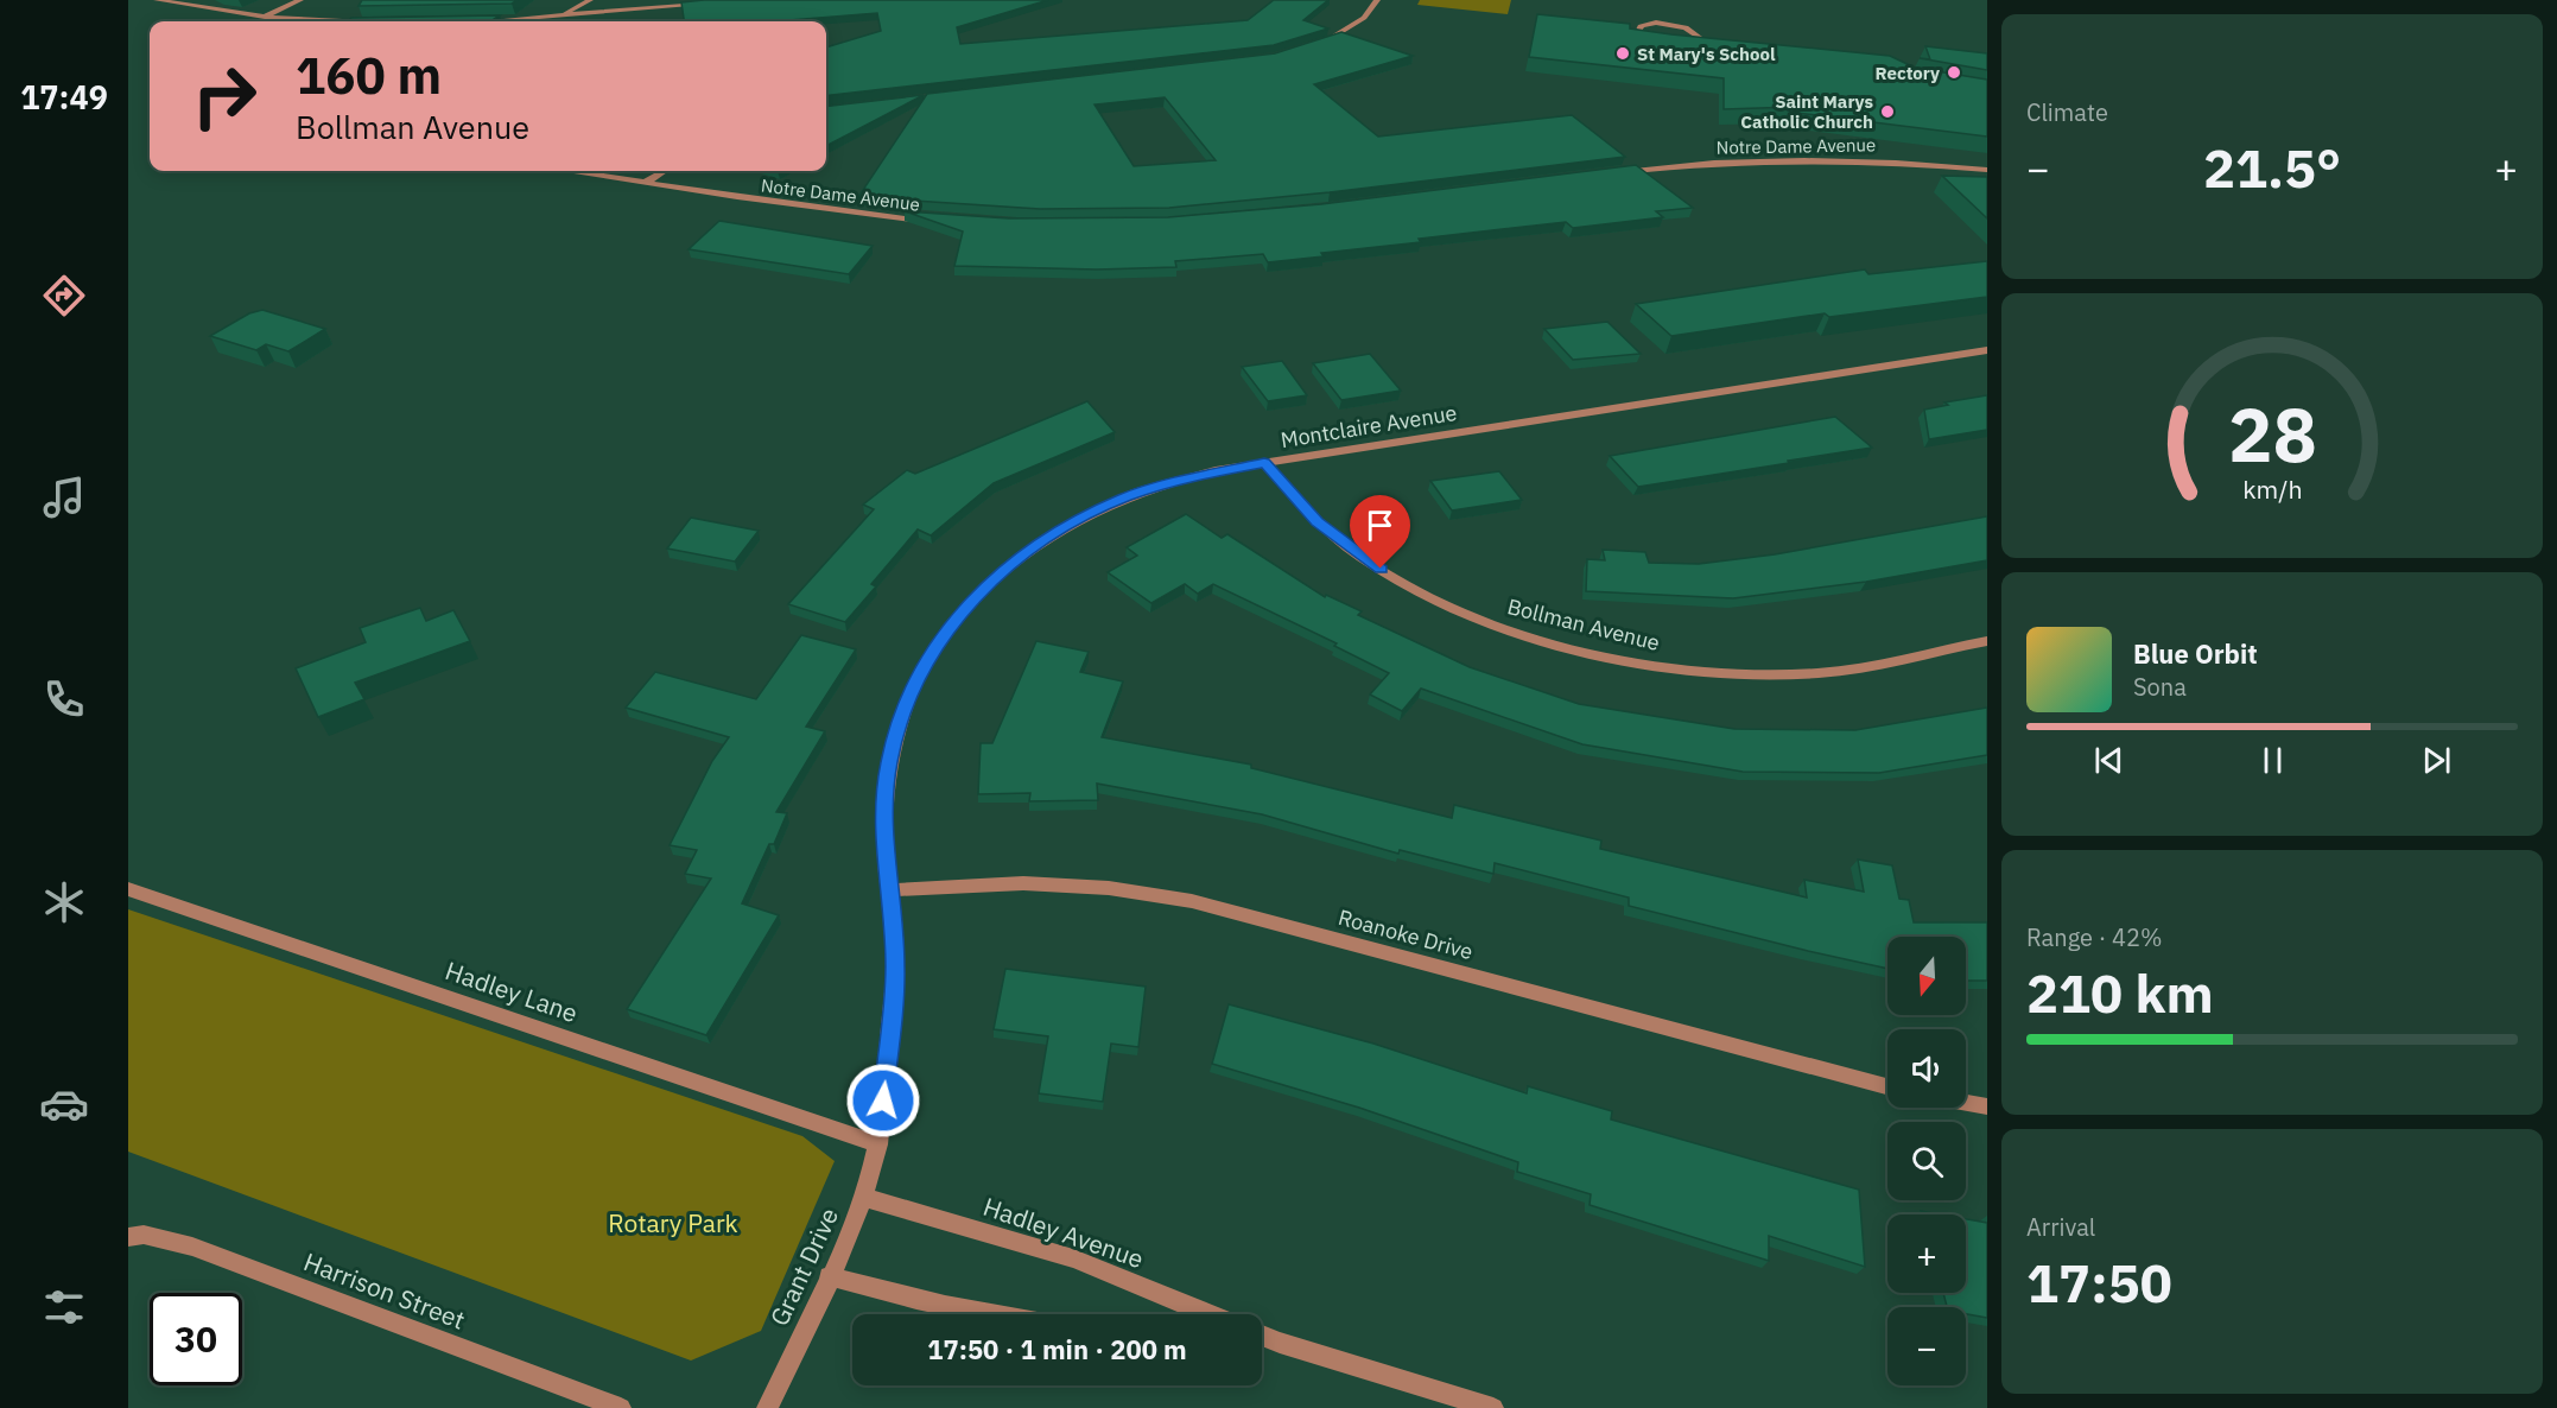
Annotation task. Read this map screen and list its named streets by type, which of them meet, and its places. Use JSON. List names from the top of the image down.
{
  "streets": {
    "street": [
      "Notre Dame Avenue",
      "Montclaire Avenue",
      "Bollman Avenue",
      "Roanoke Drive",
      "Hadley Lane",
      "Hadley Avenue",
      "Grant Drive",
      "Harrison Street"
    ]
  },
  "crossings": [
    ["Montclaire Avenue", "Bollman Avenue"],
    ["Montclaire Avenue", "Roanoke Drive"],
    ["Montclaire Avenue", "Hadley Lane"],
    ["Montclaire Avenue", "Grant Drive"],
    ["Hadley Lane", "Grant Drive"],
    ["Hadley Avenue", "Grant Drive"]
  ],
  "parks": ["Rotary Park"],
  "places": ["St Mary's School", "Rectory", "Saint Marys Catholic Church"],
  "north": "bottom",
  "page": {
    "tabs": "17:49",
    "tile": [
      "Climate",
      ["Range · 42%", "210 km"],
      ["Arrival", "17:50"]
    ],
    "turn": ["160 m", "Bollman Avenue"],
    "heat": ["−", "21.5°", "+"],
    "song": ["Blue Orbit", "Sona"],
    "map_buttons": ["+", "−"],
    "limit": "30",
    "trip": "17:50 · 1 min · 200 m",
    "gauge": ["28", "km/h"]
  }
}
